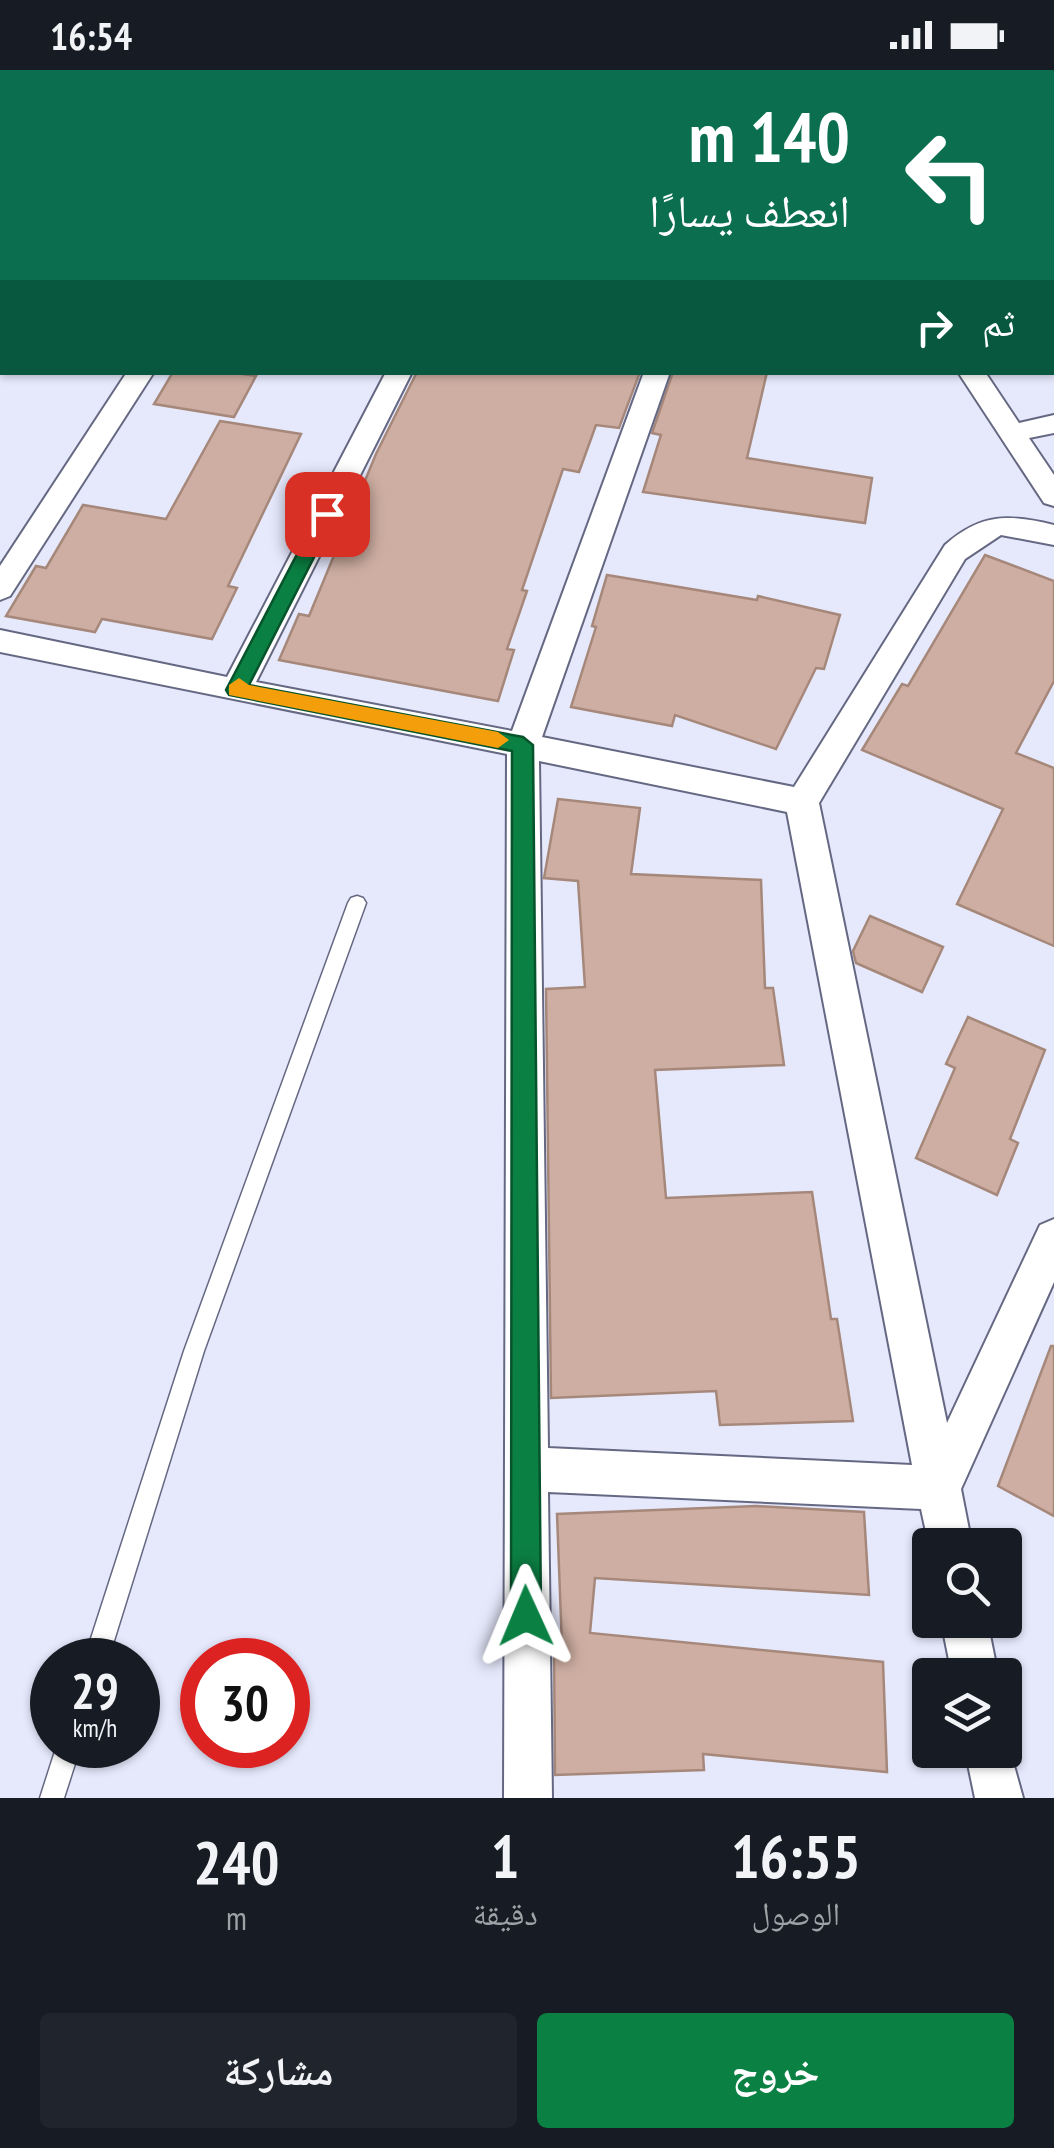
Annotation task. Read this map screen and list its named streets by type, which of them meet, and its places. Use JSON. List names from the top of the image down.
{
  "page": {
    "status": "16:54",
    "turn": ["140 m", "انعطف يسارًا"],
    "then": "ثم",
    "speed": "29 km/h",
    "limit": "30",
    "eta": [
      "16:55",
      "الوصول",
      "1",
      "دقيقة",
      "240",
      "m"
    ],
    "buttons": ["خروج", "مشاركة"]
  }
}
